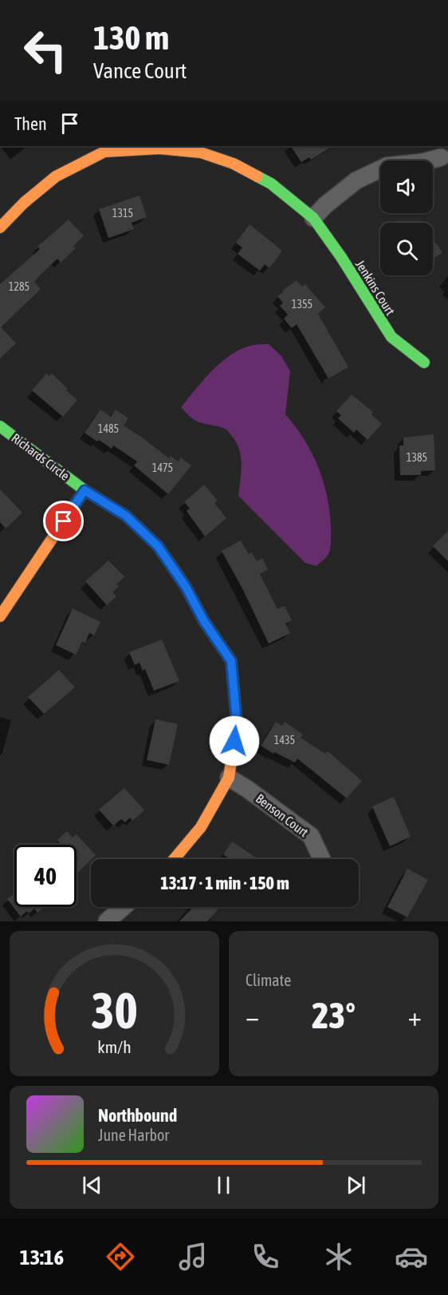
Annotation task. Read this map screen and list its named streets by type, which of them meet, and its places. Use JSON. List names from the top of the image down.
{
  "streets": {
    "street": ["Jenkins Court", "Richards Circle", "Benson Court"]
  },
  "crossings": [
    ["Richards Circle", "Benson Court"]
  ],
  "house_numbers": [
    "1315",
    "1285",
    "1355",
    "1485",
    "1385",
    "1475",
    "1435"
  ],
  "page": {
    "turn": ["130 m", "Vance Court"],
    "then": "Then",
    "limit": "40",
    "trip": "13:17 · 1 min · 150 m",
    "tile": "Climate",
    "heat": ["−", "23°", "+"],
    "song": ["Northbound", "June Harbor"],
    "tabs": "13:16",
    "gauge": ["30", "km/h"]
  }
}
